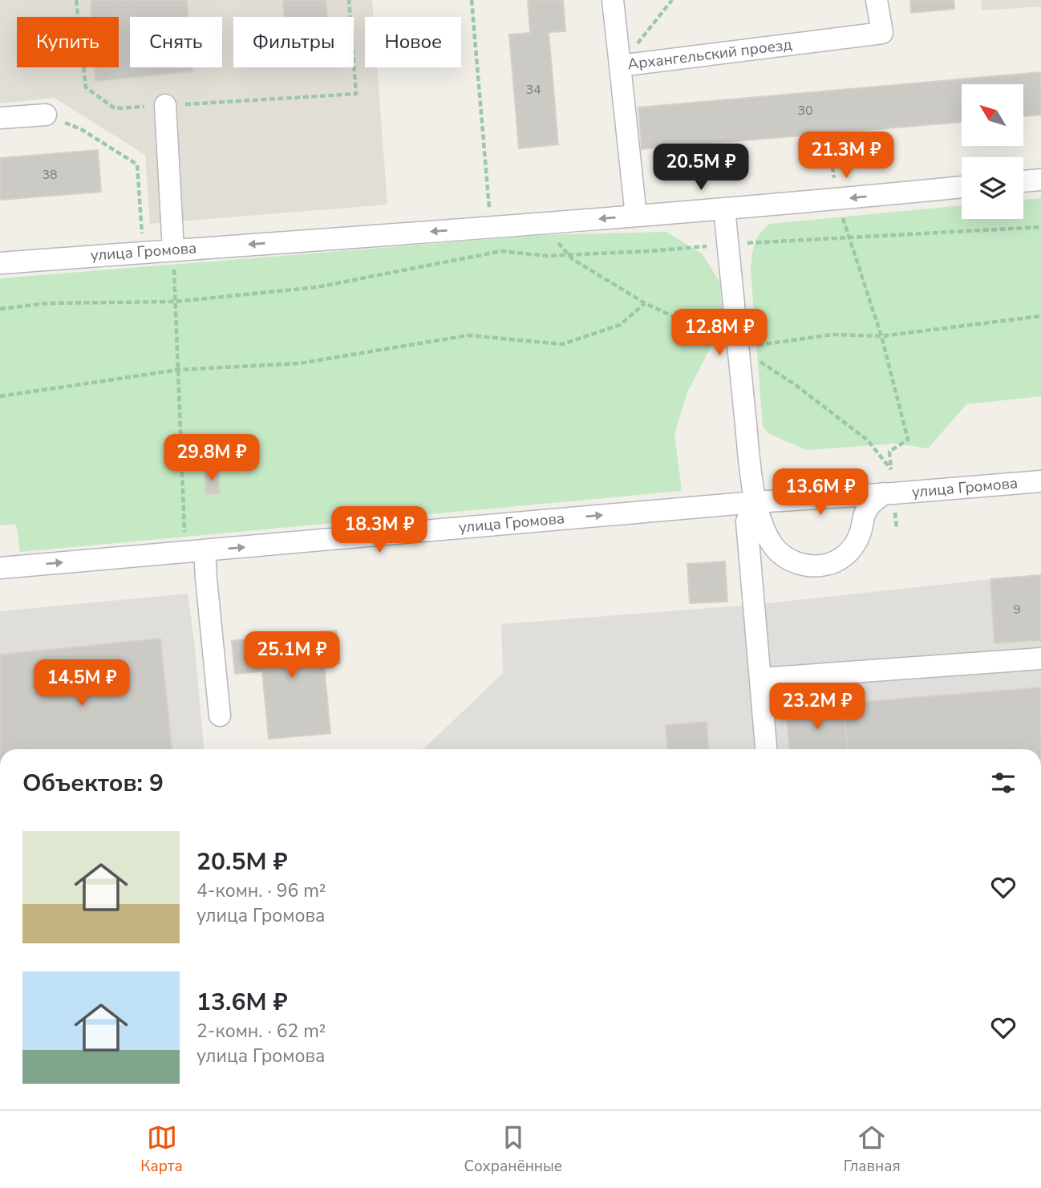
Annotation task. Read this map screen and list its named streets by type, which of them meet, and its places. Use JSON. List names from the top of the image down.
{
  "streets": {
    "street": ["Архангельский проезд", "улица Громова"]
  },
  "crossings": [
    ["Архангельский проезд", "улица Громова"]
  ],
  "house_numbers": [
    "34",
    "30",
    "38",
    "9"
  ],
  "north": "top left",
  "page": {
    "chip": [
      "Купить",
      "Снять",
      "Фильтры",
      "Новое"
    ],
    "price": [
      "21.3M ₽",
      "20.5M ₽",
      "12.8M ₽",
      "29.8M ₽",
      "13.6M ₽",
      "18.3M ₽",
      "25.1M ₽",
      "14.5M ₽",
      "23.2M ₽"
    ],
    "heading": "Объектов: 9",
    "list": [
      {
        "name": "20.5M ₽",
        "note": "4-комн. · 96 m² · улица Громова"
      },
      {
        "name": "13.6M ₽",
        "note": "2-комн. · 62 m² · улица Громова"
      }
    ],
    "tabs": ["Карта", "Сохранённые", "Главная"]
  }
}
